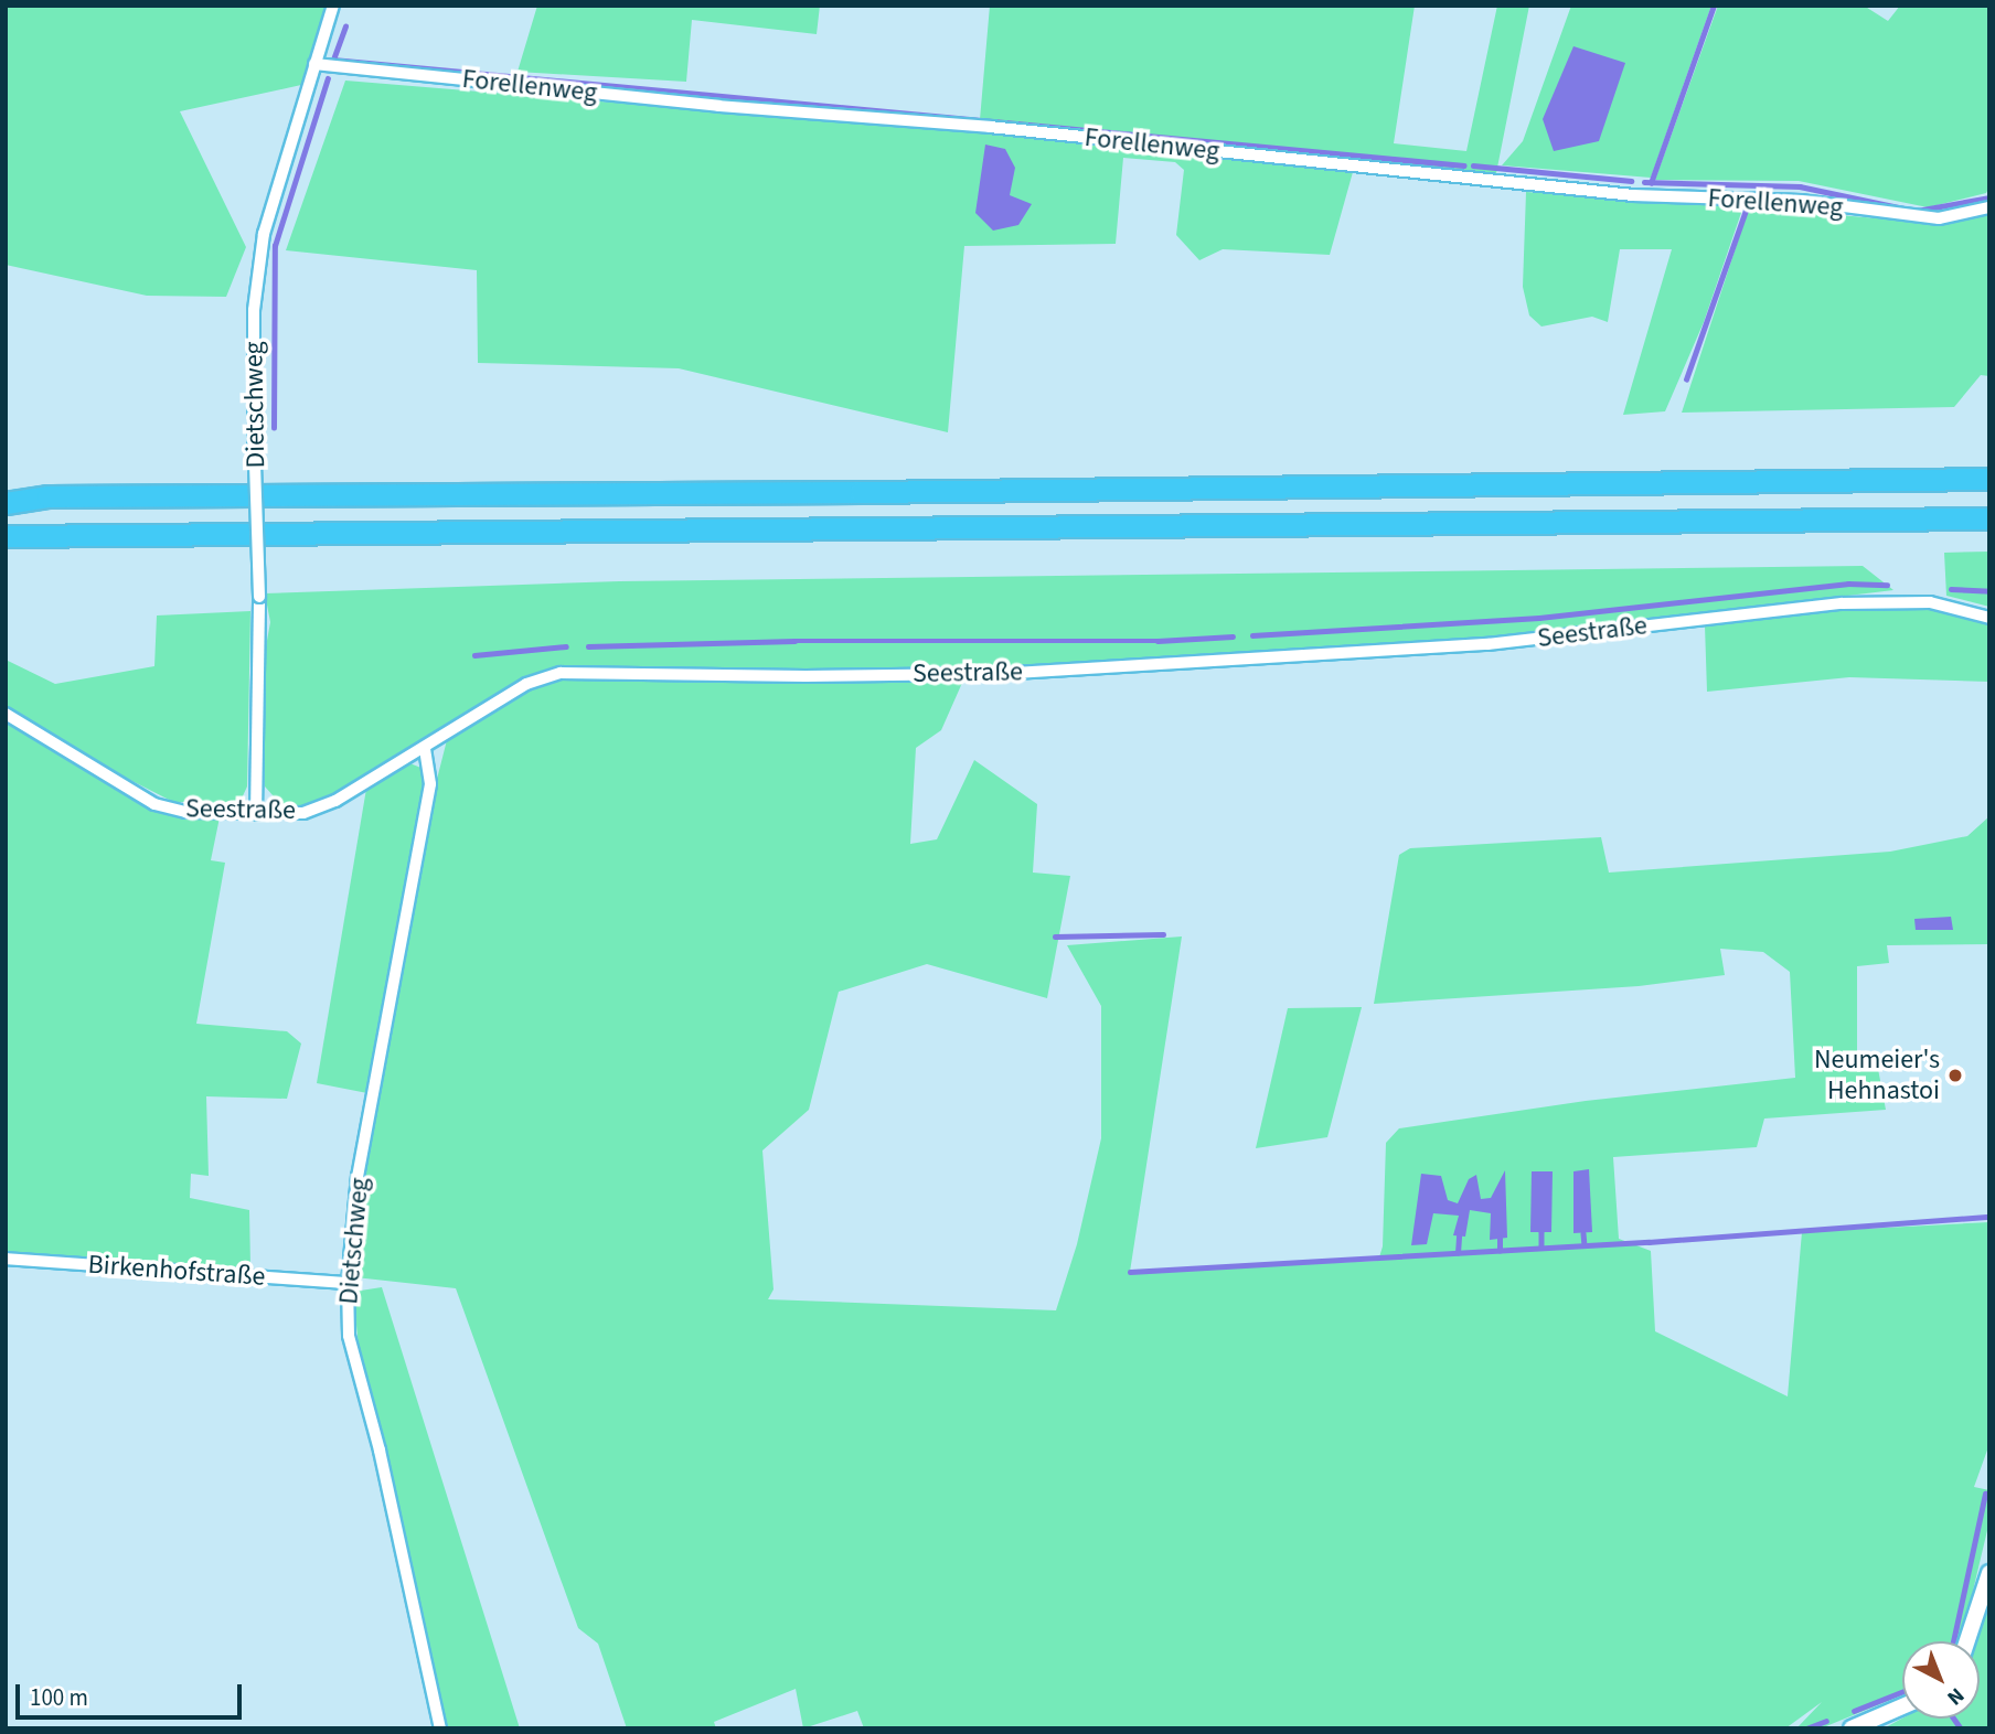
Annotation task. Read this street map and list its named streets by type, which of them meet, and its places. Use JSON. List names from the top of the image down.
{
  "streets": {
    "street": [
      "Forellenweg",
      "Dietschweg",
      "Seestraße",
      "Birkenhofstraße"
    ]
  },
  "crossings": [
    ["Forellenweg", "Dietschweg"],
    ["Dietschweg", "Seestraße"],
    ["Dietschweg", "Birkenhofstraße"]
  ],
  "places": ["Neumeier's Hehnastoi"],
  "scale_bar": "100 m",
  "north": "bottom right"
}
